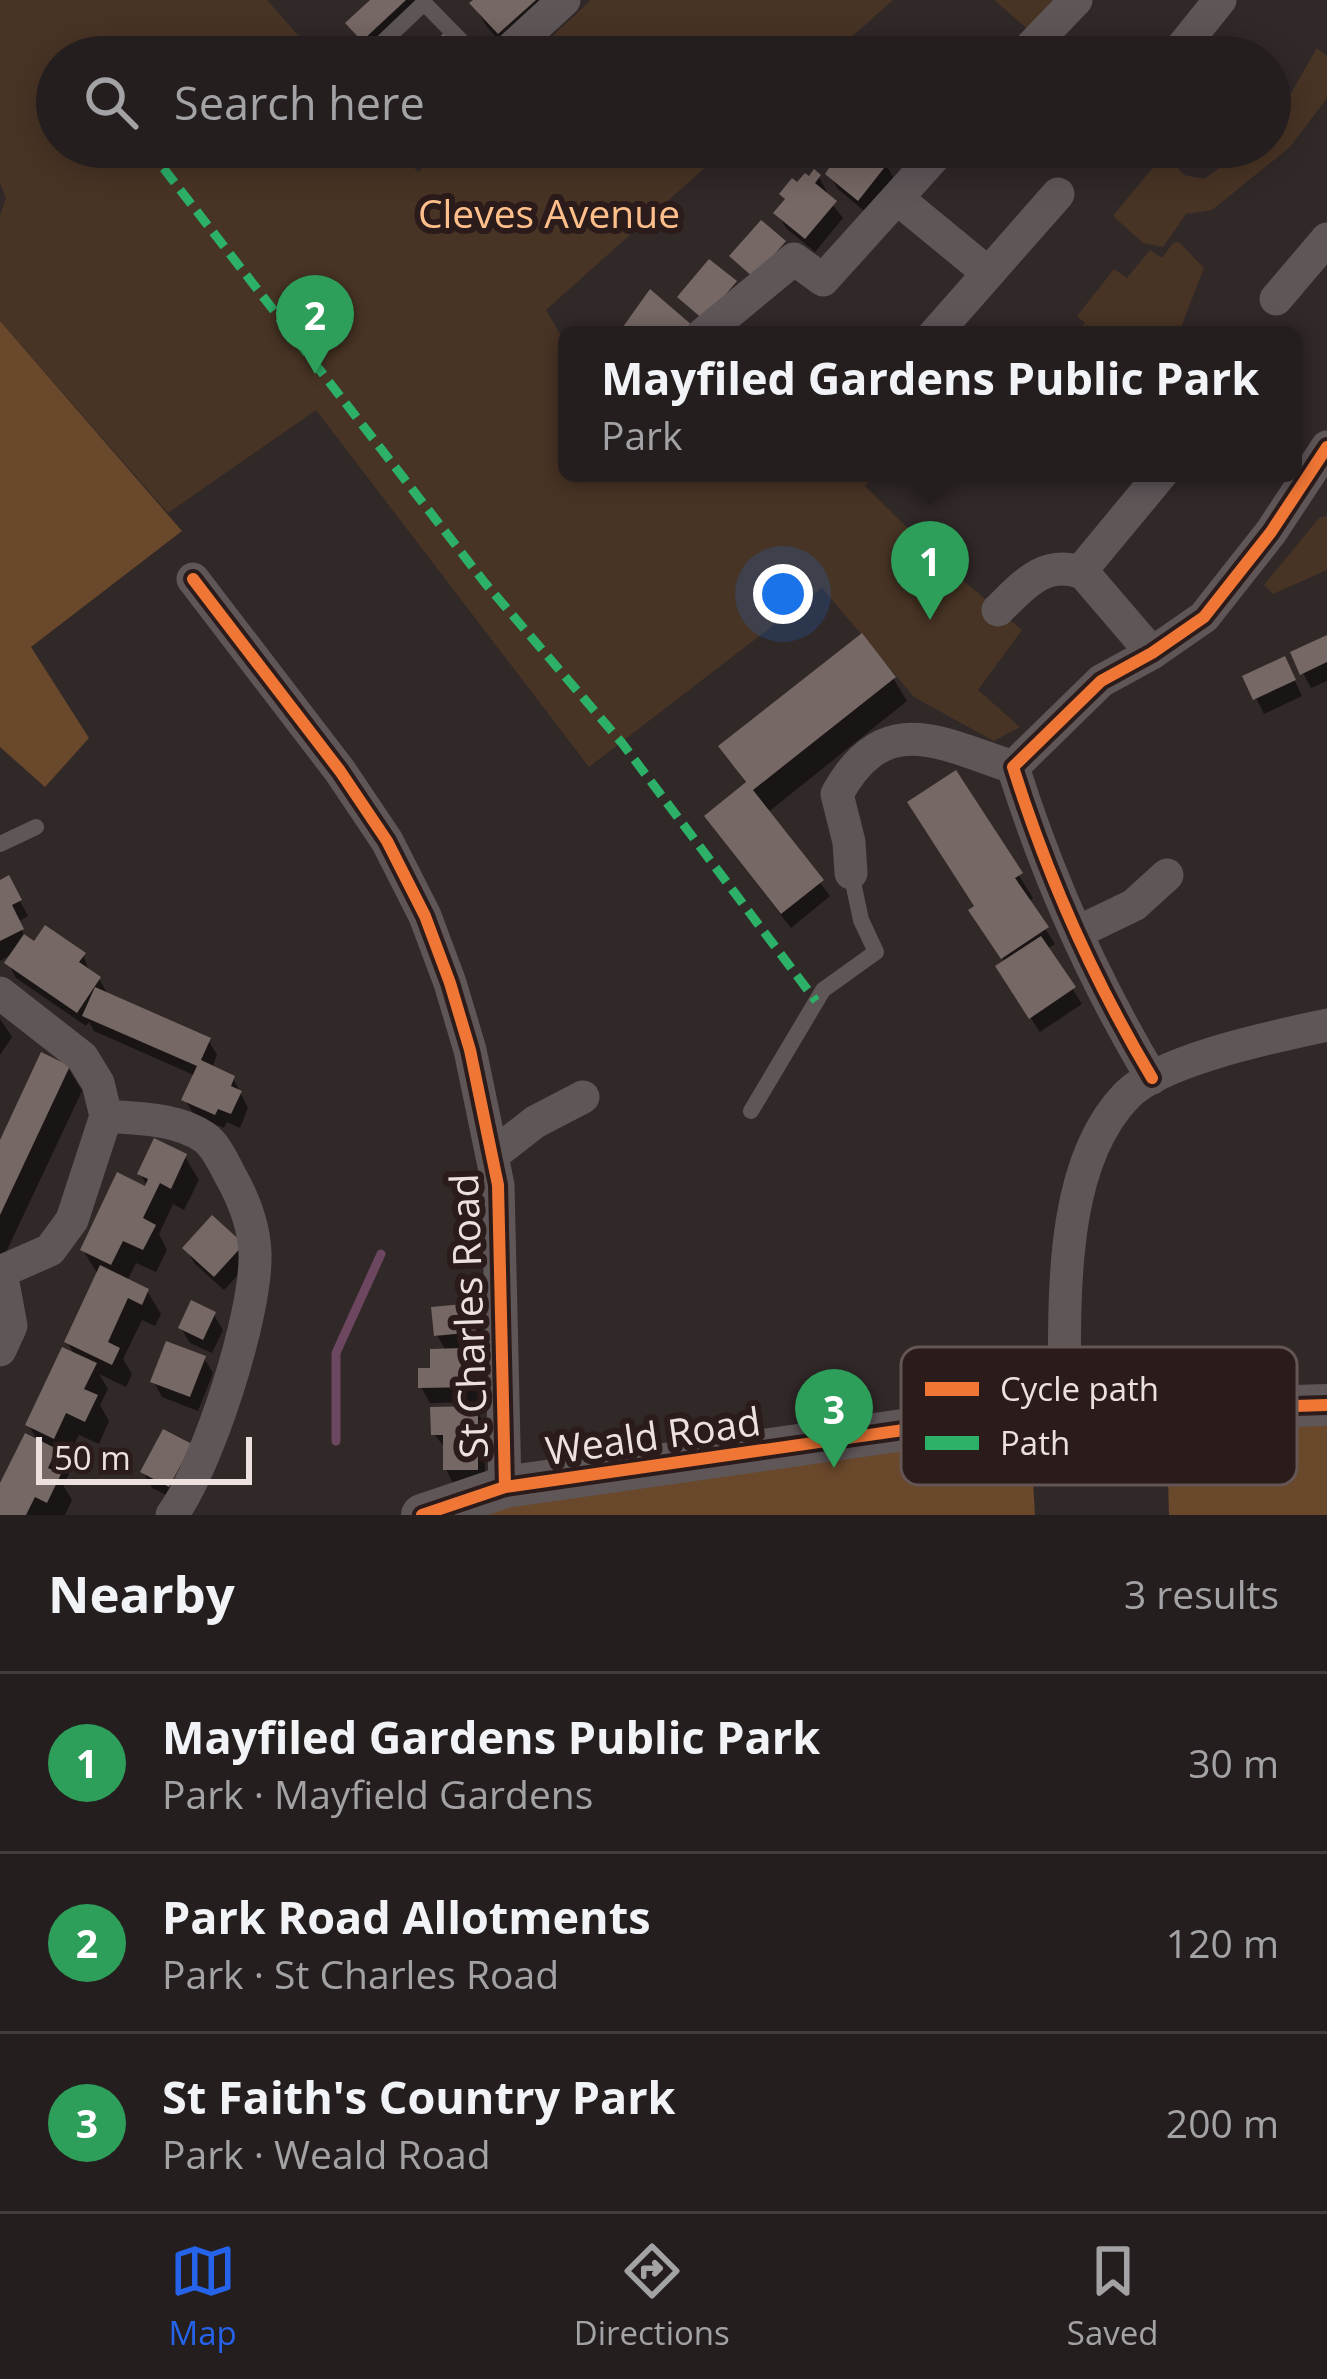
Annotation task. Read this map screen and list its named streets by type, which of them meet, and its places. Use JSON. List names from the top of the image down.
{
  "streets": {
    "street": ["St Charles Road", "Weald Road"]
  },
  "crossings": [
    ["St Charles Road", "Weald Road"]
  ],
  "parks": ["Cleves Avenue"],
  "legend": ["Cycle path", "Path"],
  "scale_bar": "50 m",
  "page": {
    "search": "Search here",
    "pins": ["2", "1", "3"],
    "popup": ["Mayfiled Gardens Public Park", "Park"],
    "scale": "50 m",
    "heading": ["Nearby", "3 results"],
    "list": [
      {
        "mark": "1",
        "name": "Mayfiled Gardens Public Park",
        "note": "Park · Mayfield Gardens",
        "value": "30 m"
      },
      {
        "mark": "2",
        "name": "Park Road Allotments",
        "note": "Park · St Charles Road",
        "value": "120 m"
      },
      {
        "mark": "3",
        "name": "St Faith's Country Park",
        "note": "Park · Weald Road",
        "value": "200 m"
      }
    ],
    "nav": ["Map", "Directions", "Saved"]
  }
}
